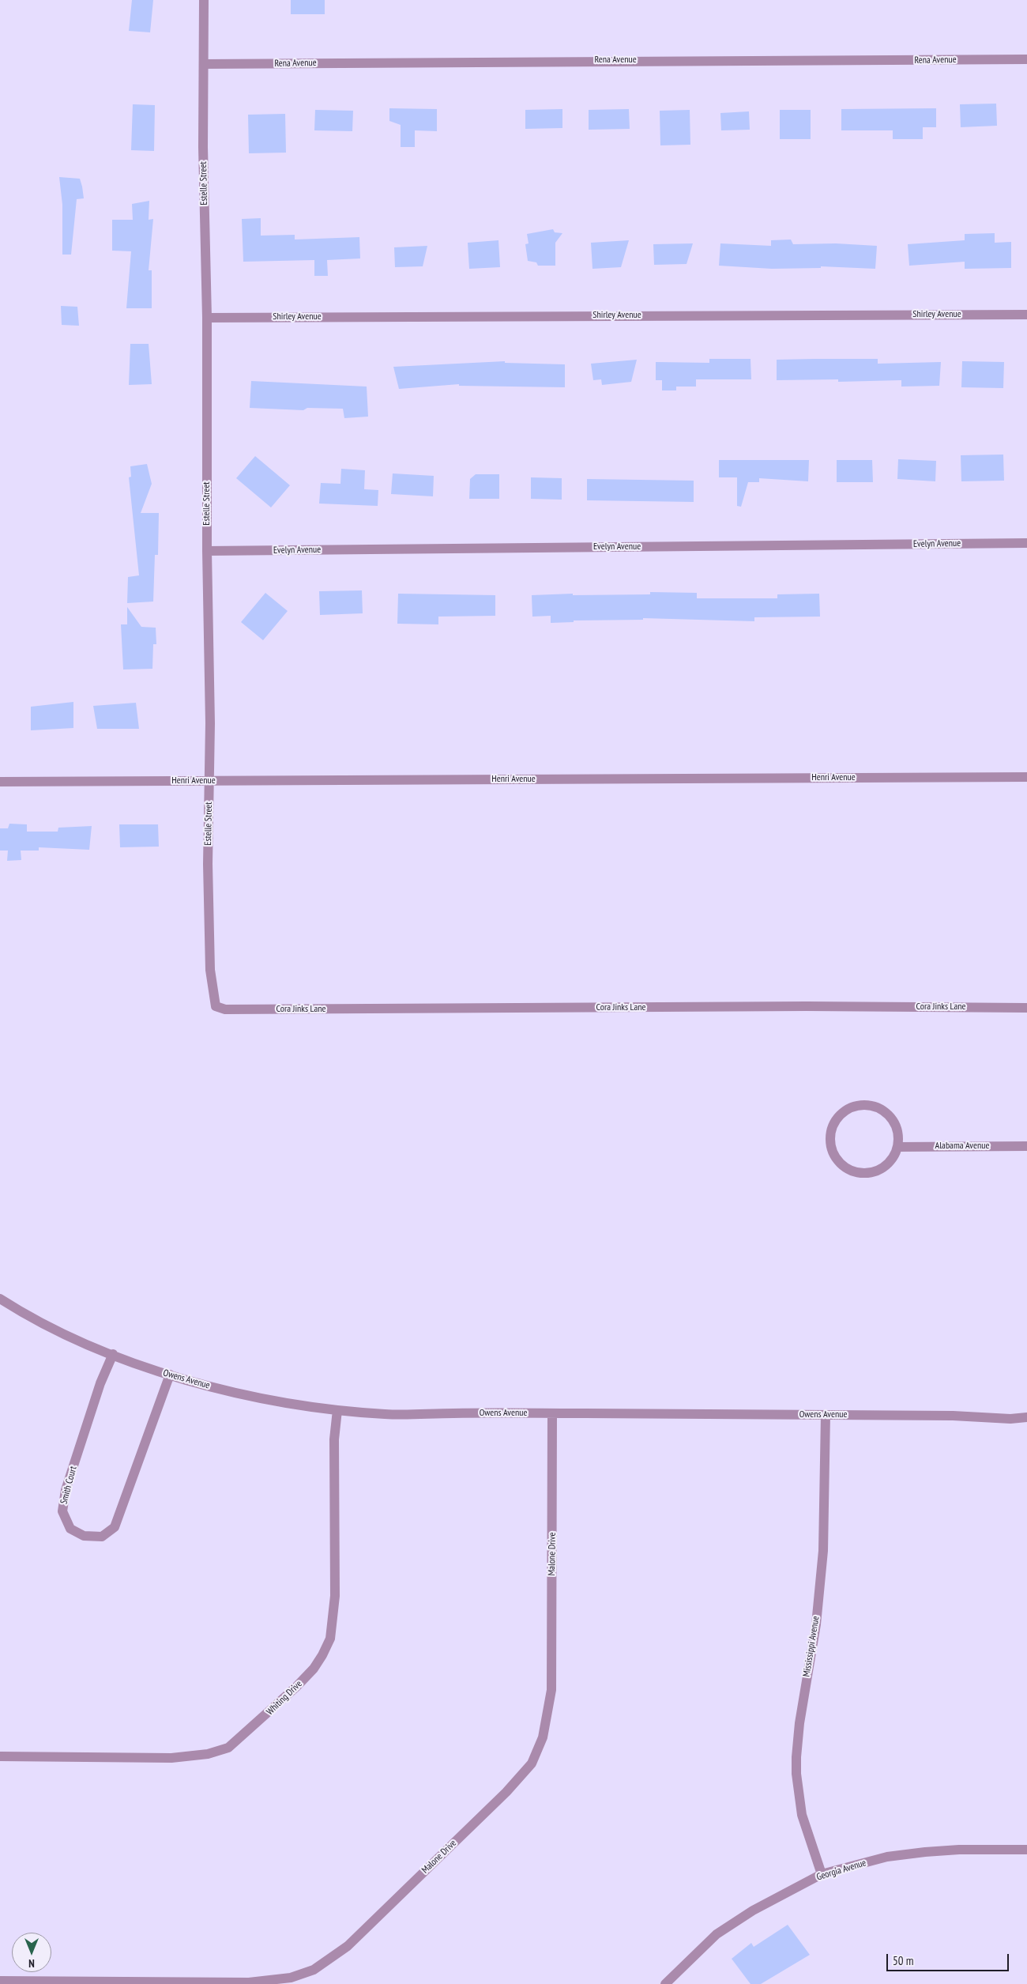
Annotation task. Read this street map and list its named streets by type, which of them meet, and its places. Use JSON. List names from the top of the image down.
{
  "streets": {
    "street": [
      "Rena Avenue",
      "Estelle Street",
      "Shirley Avenue",
      "Evelyn Avenue",
      "Henri Avenue",
      "Cora Jinks Lane",
      "Alabama Avenue",
      "Owens Avenue",
      "Smith Court",
      "Malone Drive",
      "Mississippi Avenue",
      "Whiting Drive",
      "Georgia Avenue"
    ]
  },
  "crossings": [
    ["Rena Avenue", "Estelle Street"],
    ["Estelle Street", "Shirley Avenue"],
    ["Estelle Street", "Evelyn Avenue"],
    ["Estelle Street", "Henri Avenue"],
    ["Estelle Street", "Cora Jinks Lane"],
    ["Owens Avenue", "Smith Court"],
    ["Owens Avenue", "Malone Drive"],
    ["Owens Avenue", "Mississippi Avenue"],
    ["Owens Avenue", "Whiting Drive"],
    ["Mississippi Avenue", "Georgia Avenue"]
  ],
  "scale_bar": "50 m",
  "north": "bottom"
}
